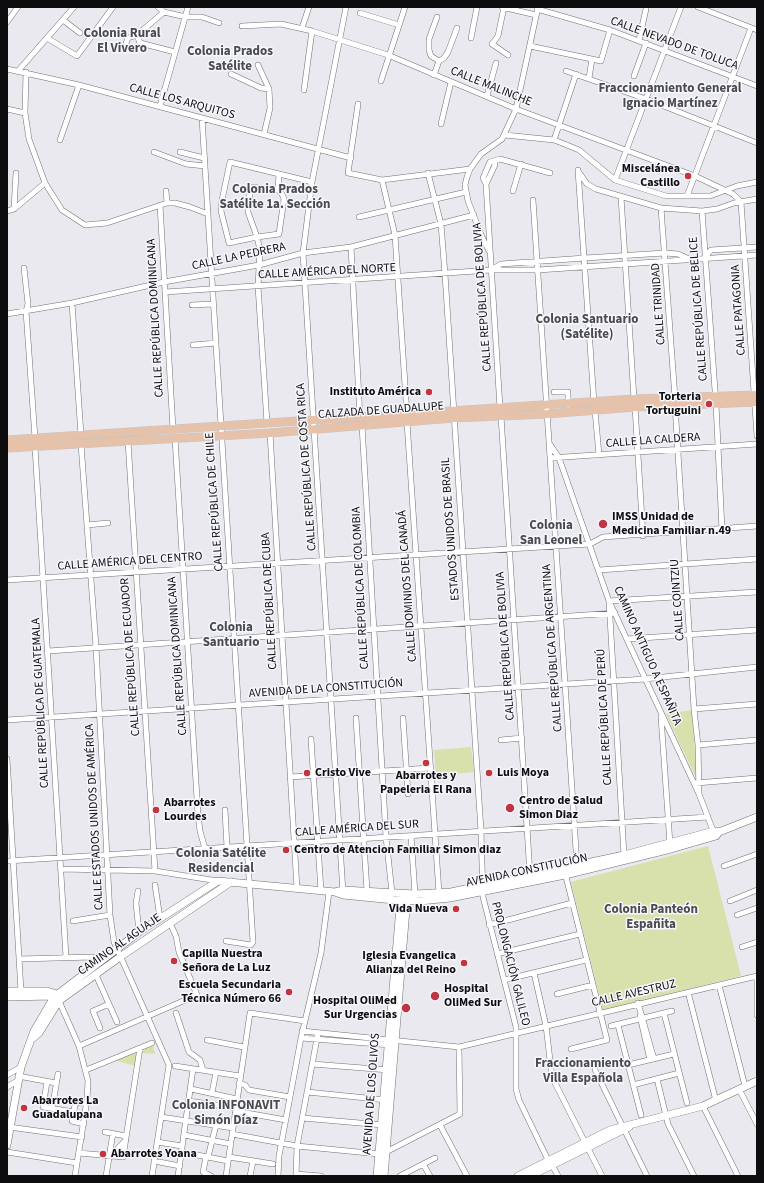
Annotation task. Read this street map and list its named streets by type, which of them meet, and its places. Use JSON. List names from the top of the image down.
{
  "streets": {
    "main road": [
      "CALZADA DE GUADALUPE",
      "AVENIDA CONSTITUCIÓN",
      "CAMINO AL AGUAJE",
      "AVENIDA DE LOS OLIVOS"
    ],
    "street": [
      "CALLE NEVADO DE TOLUCA",
      "CALLE MALINCHE",
      "CALLE LOS ARQUITOS",
      "CALLE LA PEDRERA",
      "CALLE AMÉRICA DEL NORTE",
      "CALLE REPÚBLICA DE BOLIVIA",
      "CALLE TRINIDAD",
      "CALLE REPÚBLICA DE BELICE",
      "CALLE PATAGONIA",
      "CALLE REPÚBLICA DOMINICANA",
      "CALLE LA CALDERA",
      "CALLE REPÚBLICA DE COSTA RICA",
      "CALLE REPÚBLICA DE CHILE",
      "ESTADOS UNIDOS DE BRASIL",
      "CALLE AMÉRICA DEL CENTRO",
      "CALLE DOMINIOS DEL CANADÁ",
      "CALLE REPÚBLICA DE COLOMBIA",
      "CALLE COINTZIU",
      "CALLE REPÚBLICA DE CUBA",
      "CALLE REPÚBLICA DE ARGENTINA",
      "CAMINO ANTIGUO A ESPAÑITA",
      "CALLE REPÚBLICA DE ECUADOR",
      "AVENIDA DE LA CONSTITUCIÓN",
      "CALLE REPÚBLICA DE GUATEMALA",
      "CALLE REPÚBLICA DE PERÚ",
      "CALLE ESTADOS UNIDOS DE AMÉRICA",
      "CALLE AMÉRICA DEL SUR",
      "PROLONGACIÓN GALILEO",
      "CALLE AVESTRUZ"
    ]
  },
  "crossings": [
    ["CALLE MALINCHE", "CALLE REPÚBLICA DE COSTA RICA"],
    ["CALLE LOS ARQUITOS", "CALLE REPÚBLICA DE COSTA RICA"],
    ["CALLE LOS ARQUITOS", "CALLE REPÚBLICA DE CHILE"],
    ["CALLE LA PEDRERA", "CALLE REPÚBLICA DOMINICANA"],
    ["CALLE LA PEDRERA", "CALLE REPÚBLICA DE COSTA RICA"],
    ["CALLE LA PEDRERA", "CALLE REPÚBLICA DE CHILE"],
    ["CALLE LA PEDRERA", "ESTADOS UNIDOS DE BRASIL"],
    ["CALLE LA PEDRERA", "CALLE DOMINIOS DEL CANADÁ"],
    ["CALLE LA PEDRERA", "CALLE REPÚBLICA DE COLOMBIA"],
    ["CALLE LA PEDRERA", "CALLE REPÚBLICA DE GUATEMALA"],
    ["CALLE AMÉRICA DEL NORTE", "CALLE REPÚBLICA DE BOLIVIA"],
    ["CALLE AMÉRICA DEL NORTE", "CALLE TRINIDAD"],
    ["CALLE AMÉRICA DEL NORTE", "CALLE REPÚBLICA DE BELICE"],
    ["CALLE AMÉRICA DEL NORTE", "CALLE PATAGONIA"],
    ["CALLE AMÉRICA DEL NORTE", "CALLE REPÚBLICA DOMINICANA"],
    ["CALLE AMÉRICA DEL NORTE", "CALLE REPÚBLICA DE COSTA RICA"],
    ["CALLE AMÉRICA DEL NORTE", "CALLE REPÚBLICA DE CHILE"],
    ["CALLE AMÉRICA DEL NORTE", "ESTADOS UNIDOS DE BRASIL"],
    ["CALLE AMÉRICA DEL NORTE", "CALLE DOMINIOS DEL CANADÁ"],
    ["CALLE AMÉRICA DEL NORTE", "CALLE REPÚBLICA DE COLOMBIA"],
    ["CALLE AMÉRICA DEL NORTE", "CALLE REPÚBLICA DE ARGENTINA"],
    ["CALLE REPÚBLICA DE BOLIVIA", "CALZADA DE GUADALUPE"],
    ["CALLE REPÚBLICA DE BOLIVIA", "CALLE AMÉRICA DEL CENTRO"],
    ["CALLE REPÚBLICA DE BOLIVIA", "AVENIDA DE LA CONSTITUCIÓN"],
    ["CALLE REPÚBLICA DE BOLIVIA", "CALLE AMÉRICA DEL SUR"],
    ["CALLE REPÚBLICA DE BOLIVIA", "AVENIDA CONSTITUCIÓN"],
    ["CALLE TRINIDAD", "CALZADA DE GUADALUPE"],
    ["CALLE TRINIDAD", "CALLE COINTZIU"],
    ["CALLE REPÚBLICA DE BELICE", "CALZADA DE GUADALUPE"],
    ["CALLE REPÚBLICA DE BELICE", "CALLE LA CALDERA"],
    ["CALLE REPÚBLICA DE BELICE", "CALLE AMÉRICA DEL CENTRO"],
    ["CALLE PATAGONIA", "CALZADA DE GUADALUPE"],
    ["CALLE REPÚBLICA DOMINICANA", "CALZADA DE GUADALUPE"],
    ["CALLE REPÚBLICA DOMINICANA", "CALLE AMÉRICA DEL CENTRO"],
    ["CALLE REPÚBLICA DOMINICANA", "AVENIDA DE LA CONSTITUCIÓN"],
    ["CALLE REPÚBLICA DOMINICANA", "CALLE AMÉRICA DEL SUR"],
    ["CALZADA DE GUADALUPE", "CALLE REPÚBLICA DE COSTA RICA"],
    ["CALZADA DE GUADALUPE", "CALLE REPÚBLICA DE CHILE"],
    ["CALZADA DE GUADALUPE", "ESTADOS UNIDOS DE BRASIL"],
    ["CALZADA DE GUADALUPE", "CALLE DOMINIOS DEL CANADÁ"],
    ["CALZADA DE GUADALUPE", "CALLE REPÚBLICA DE COLOMBIA"],
    ["CALZADA DE GUADALUPE", "CALLE COINTZIU"],
    ["CALZADA DE GUADALUPE", "CALLE REPÚBLICA DE CUBA"],
    ["CALZADA DE GUADALUPE", "CALLE REPÚBLICA DE ARGENTINA"],
    ["CALZADA DE GUADALUPE", "CALLE REPÚBLICA DE ECUADOR"],
    ["CALZADA DE GUADALUPE", "CALLE REPÚBLICA DE GUATEMALA"],
    ["CALZADA DE GUADALUPE", "CALLE ESTADOS UNIDOS DE AMÉRICA"],
    ["CALLE LA CALDERA", "CALLE COINTZIU"],
    ["CALLE LA CALDERA", "CALLE REPÚBLICA DE ARGENTINA"],
    ["CALLE LA CALDERA", "CAMINO ANTIGUO A ESPAÑITA"],
    ["CALLE REPÚBLICA DE COSTA RICA", "CALLE AMÉRICA DEL CENTRO"],
    ["CALLE REPÚBLICA DE COSTA RICA", "AVENIDA DE LA CONSTITUCIÓN"],
    ["CALLE REPÚBLICA DE COSTA RICA", "CALLE AMÉRICA DEL SUR"],
    ["CALLE REPÚBLICA DE COSTA RICA", "AVENIDA CONSTITUCIÓN"],
    ["CALLE REPÚBLICA DE CHILE", "CALLE AMÉRICA DEL CENTRO"],
    ["CALLE REPÚBLICA DE CHILE", "AVENIDA DE LA CONSTITUCIÓN"],
    ["CALLE REPÚBLICA DE CHILE", "CALLE AMÉRICA DEL SUR"],
    ["CALLE REPÚBLICA DE CHILE", "AVENIDA CONSTITUCIÓN"],
    ["ESTADOS UNIDOS DE BRASIL", "CALLE AMÉRICA DEL CENTRO"],
    ["ESTADOS UNIDOS DE BRASIL", "AVENIDA DE LA CONSTITUCIÓN"],
    ["ESTADOS UNIDOS DE BRASIL", "CALLE AMÉRICA DEL SUR"],
    ["ESTADOS UNIDOS DE BRASIL", "AVENIDA CONSTITUCIÓN"],
    ["ESTADOS UNIDOS DE BRASIL", "PROLONGACIÓN GALILEO"],
    ["CALLE AMÉRICA DEL CENTRO", "CALLE DOMINIOS DEL CANADÁ"],
    ["CALLE AMÉRICA DEL CENTRO", "CALLE REPÚBLICA DE COLOMBIA"],
    ["CALLE AMÉRICA DEL CENTRO", "CALLE COINTZIU"],
    ["CALLE AMÉRICA DEL CENTRO", "CALLE REPÚBLICA DE CUBA"],
    ["CALLE AMÉRICA DEL CENTRO", "CALLE REPÚBLICA DE ARGENTINA"],
    ["CALLE AMÉRICA DEL CENTRO", "CAMINO ANTIGUO A ESPAÑITA"],
    ["CALLE AMÉRICA DEL CENTRO", "CALLE REPÚBLICA DE ECUADOR"],
    ["CALLE AMÉRICA DEL CENTRO", "CALLE REPÚBLICA DE GUATEMALA"],
    ["CALLE AMÉRICA DEL CENTRO", "CALLE ESTADOS UNIDOS DE AMÉRICA"],
    ["CALLE DOMINIOS DEL CANADÁ", "AVENIDA DE LA CONSTITUCIÓN"],
    ["CALLE DOMINIOS DEL CANADÁ", "CALLE AMÉRICA DEL SUR"],
    ["CALLE DOMINIOS DEL CANADÁ", "AVENIDA CONSTITUCIÓN"],
    ["CALLE REPÚBLICA DE COLOMBIA", "AVENIDA DE LA CONSTITUCIÓN"],
    ["CALLE REPÚBLICA DE COLOMBIA", "CALLE AMÉRICA DEL SUR"],
    ["CALLE REPÚBLICA DE COLOMBIA", "AVENIDA CONSTITUCIÓN"],
    ["CALLE COINTZIU", "CAMINO ANTIGUO A ESPAÑITA"],
    ["CALLE COINTZIU", "AVENIDA DE LA CONSTITUCIÓN"],
    ["CALLE COINTZIU", "CALLE AMÉRICA DEL SUR"],
    ["CALLE REPÚBLICA DE CUBA", "AVENIDA DE LA CONSTITUCIÓN"],
    ["CALLE REPÚBLICA DE CUBA", "CALLE AMÉRICA DEL SUR"],
    ["CALLE REPÚBLICA DE CUBA", "AVENIDA CONSTITUCIÓN"],
    ["CALLE REPÚBLICA DE ARGENTINA", "CAMINO ANTIGUO A ESPAÑITA"],
    ["CALLE REPÚBLICA DE ARGENTINA", "AVENIDA DE LA CONSTITUCIÓN"],
    ["CALLE REPÚBLICA DE ARGENTINA", "CALLE AMÉRICA DEL SUR"],
    ["CALLE REPÚBLICA DE ARGENTINA", "AVENIDA CONSTITUCIÓN"],
    ["CAMINO ANTIGUO A ESPAÑITA", "AVENIDA DE LA CONSTITUCIÓN"],
    ["CAMINO ANTIGUO A ESPAÑITA", "CALLE REPÚBLICA DE PERÚ"],
    ["CALLE REPÚBLICA DE ECUADOR", "AVENIDA DE LA CONSTITUCIÓN"],
    ["CALLE REPÚBLICA DE ECUADOR", "CALLE AMÉRICA DEL SUR"],
    ["CALLE REPÚBLICA DE ECUADOR", "AVENIDA CONSTITUCIÓN"],
    ["AVENIDA DE LA CONSTITUCIÓN", "CALLE REPÚBLICA DE GUATEMALA"],
    ["AVENIDA DE LA CONSTITUCIÓN", "CALLE REPÚBLICA DE PERÚ"],
    ["AVENIDA DE LA CONSTITUCIÓN", "CALLE ESTADOS UNIDOS DE AMÉRICA"],
    ["CALLE REPÚBLICA DE GUATEMALA", "CALLE AMÉRICA DEL SUR"],
    ["CALLE REPÚBLICA DE GUATEMALA", "AVENIDA CONSTITUCIÓN"],
    ["CALLE REPÚBLICA DE PERÚ", "CALLE AMÉRICA DEL SUR"],
    ["CALLE REPÚBLICA DE PERÚ", "AVENIDA CONSTITUCIÓN"],
    ["CALLE ESTADOS UNIDOS DE AMÉRICA", "CALLE AMÉRICA DEL SUR"],
    ["CALLE ESTADOS UNIDOS DE AMÉRICA", "AVENIDA CONSTITUCIÓN"],
    ["CALLE ESTADOS UNIDOS DE AMÉRICA", "CAMINO AL AGUAJE"],
    ["AVENIDA CONSTITUCIÓN", "CAMINO AL AGUAJE"],
    ["AVENIDA CONSTITUCIÓN", "PROLONGACIÓN GALILEO"],
    ["AVENIDA CONSTITUCIÓN", "AVENIDA DE LOS OLIVOS"],
    ["PROLONGACIÓN GALILEO", "CALLE AVESTRUZ"],
    ["CALLE AVESTRUZ", "AVENIDA DE LOS OLIVOS"]
  ],
  "districts": [
    "Colonia Rural El Vivero",
    "Colonia Prados Satélite",
    "Fraccionamiento General Ignacio Martínez",
    "Colonia Prados Satélite 1a. Sección",
    "Colonia Santuario (Satélite)",
    "Colonia San Leonel",
    "Colonia Santuario",
    "Colonia Satélite Residencial",
    "Colonia Panteón Españita",
    "Fraccionamiento Villa Española",
    "Colonia INFONAVIT Simón Díaz"
  ],
  "places": [
    "Miscelánea Castillo",
    "Instituto América",
    "Torteria Tortuguini",
    "IMSS Unidad de Medicina Familiar n.49",
    "Abarrotes y Papeleria El Rana",
    "Cristo Vive",
    "Luis Moya",
    "Centro de Salud Simon Diaz",
    "Abarrotes Lourdes",
    "Centro de Atencion Familiar Simon diaz",
    "Vida Nueva",
    "Capilla Nuestra Señora de La Luz",
    "Iglesia Evangelica Alianza del Reino",
    "Escuela Secundaria Técnica Número 66",
    "Hospital OliMed Sur",
    "Hospital OliMed Sur Urgencias",
    "Abarrotes La Guadalupana",
    "Abarrotes Yoana"
  ]
}
